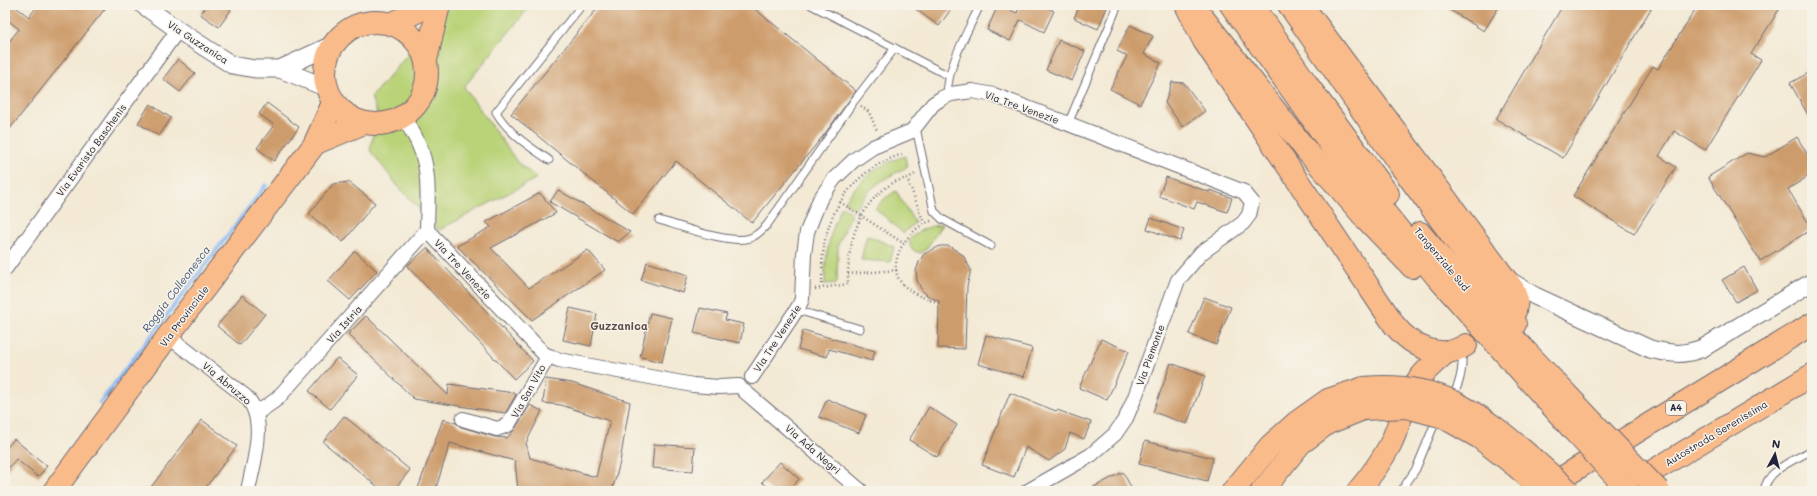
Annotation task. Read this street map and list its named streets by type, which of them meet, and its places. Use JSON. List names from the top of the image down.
{
  "streets": {
    "main road": [
      "Tangenziale Sud",
      "Via Provinciale",
      "A4",
      "Autostrada Serenissima"
    ],
    "street": [
      "Via Guzzanica",
      "Via Tre Venezie",
      "Via Evaristo Baschenis",
      "Via Istria",
      "Via Piemonte",
      "Via Abruzzo",
      "Via San Vito",
      "Via Ada Negri"
    ]
  },
  "crossings": [
    ["Via Guzzanica", "Via Tre Venezie"],
    ["Via Guzzanica", "Via Evaristo Baschenis"],
    ["Via Guzzanica", "Via Provinciale"],
    ["Via Tre Venezie", "Via Provinciale"],
    ["Via Tre Venezie", "Via Istria"],
    ["Via Tre Venezie", "Via Piemonte"],
    ["Via Tre Venezie", "Via San Vito"],
    ["Via Tre Venezie", "Via Ada Negri"],
    ["Via Provinciale", "Via Abruzzo"],
    ["Via Istria", "Via Abruzzo"]
  ],
  "districts": ["Guzzanica"],
  "water": ["Roggia Colleonesca"],
  "north": "top"
}
